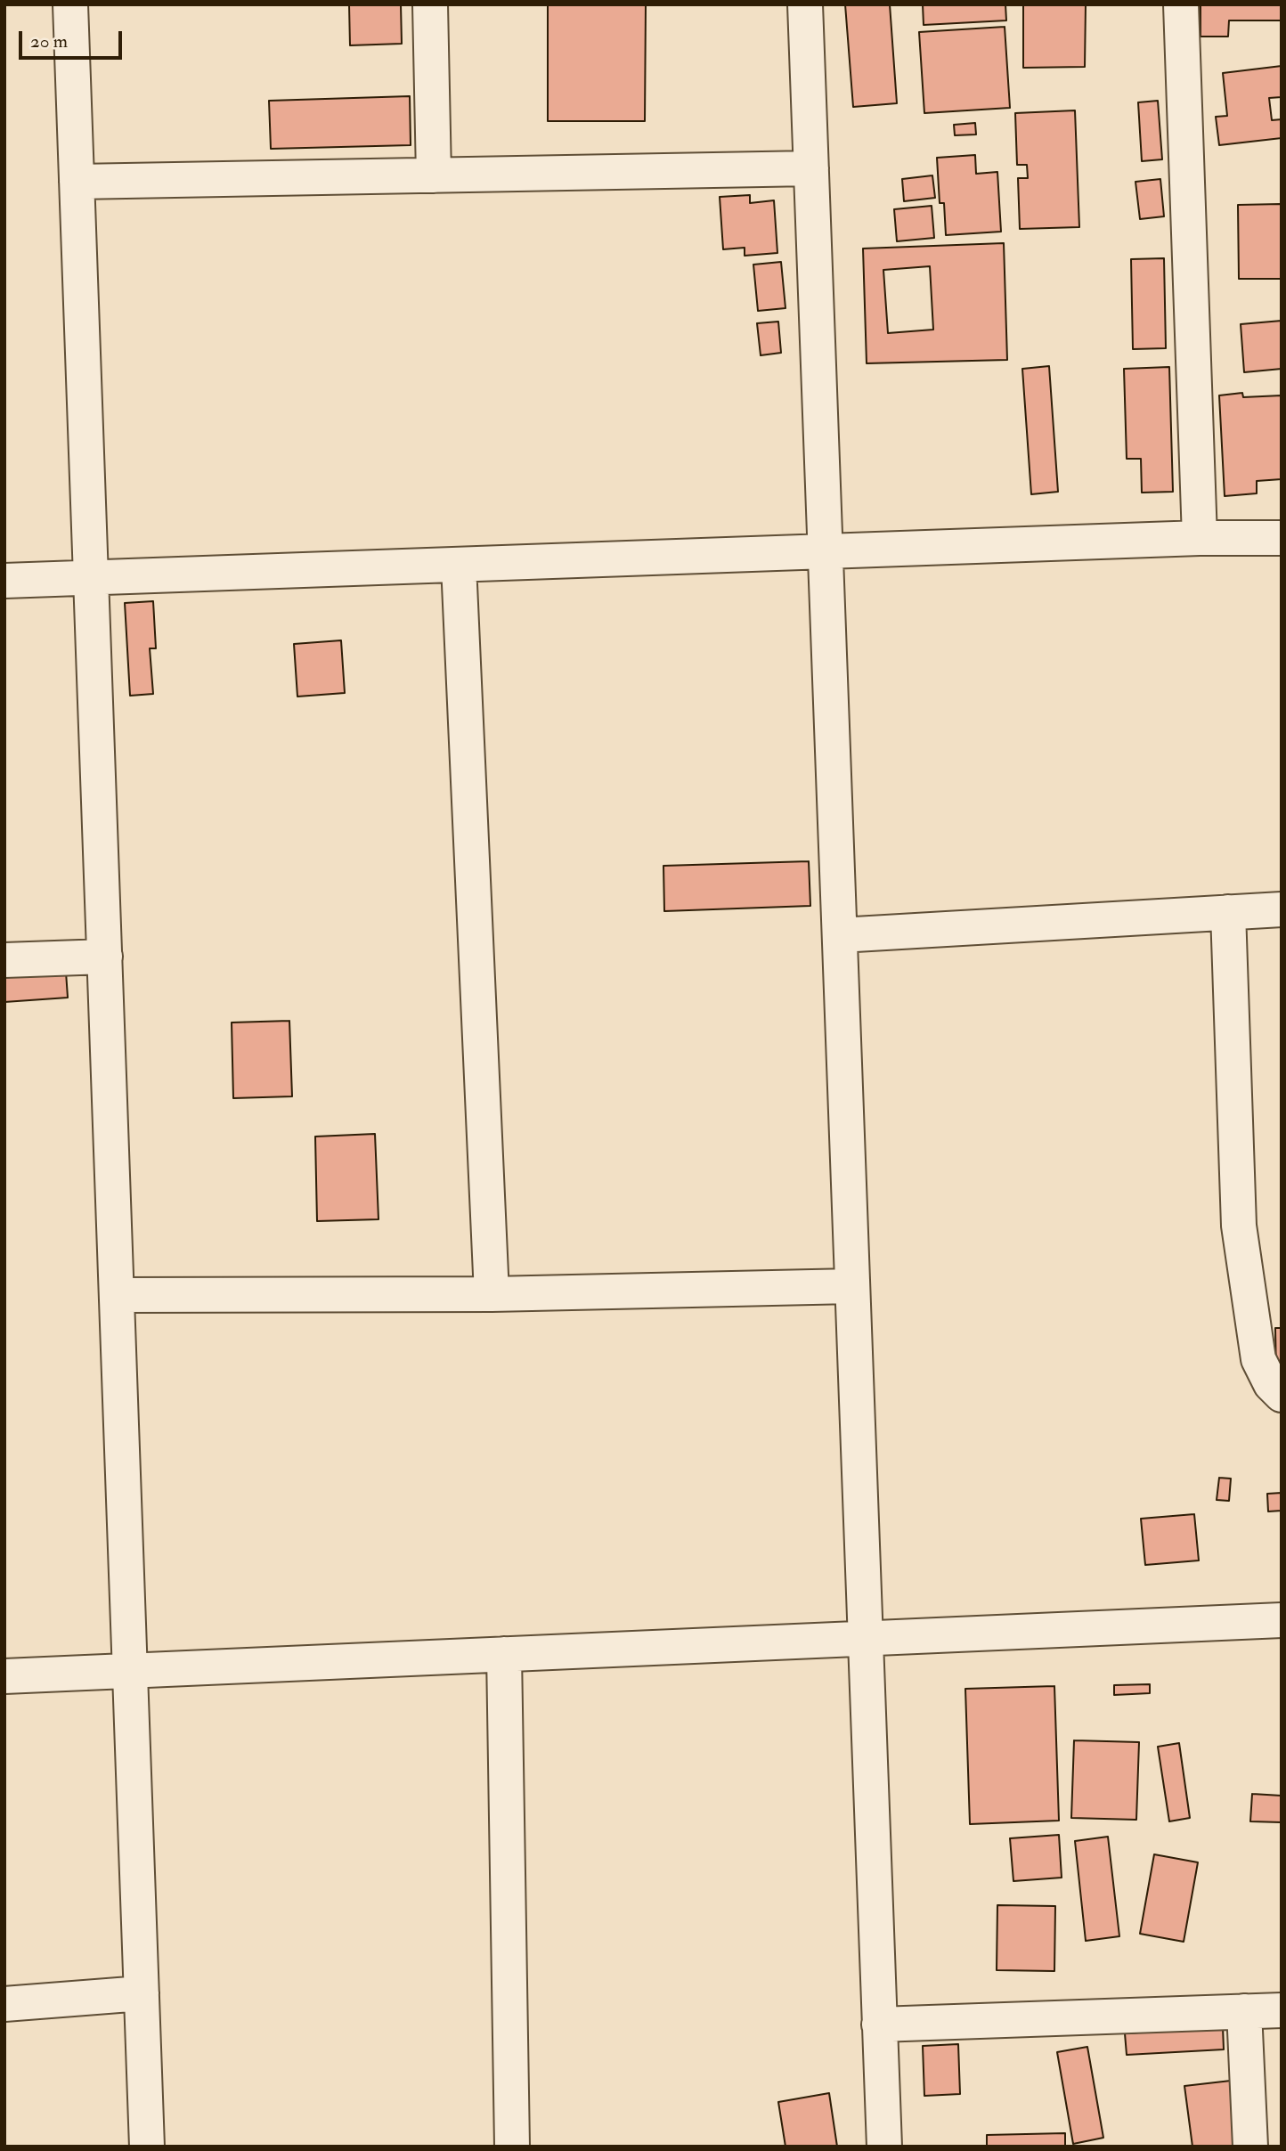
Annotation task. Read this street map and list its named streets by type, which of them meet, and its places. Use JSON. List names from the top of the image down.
{
  "scale_bar": "20 m"
}
